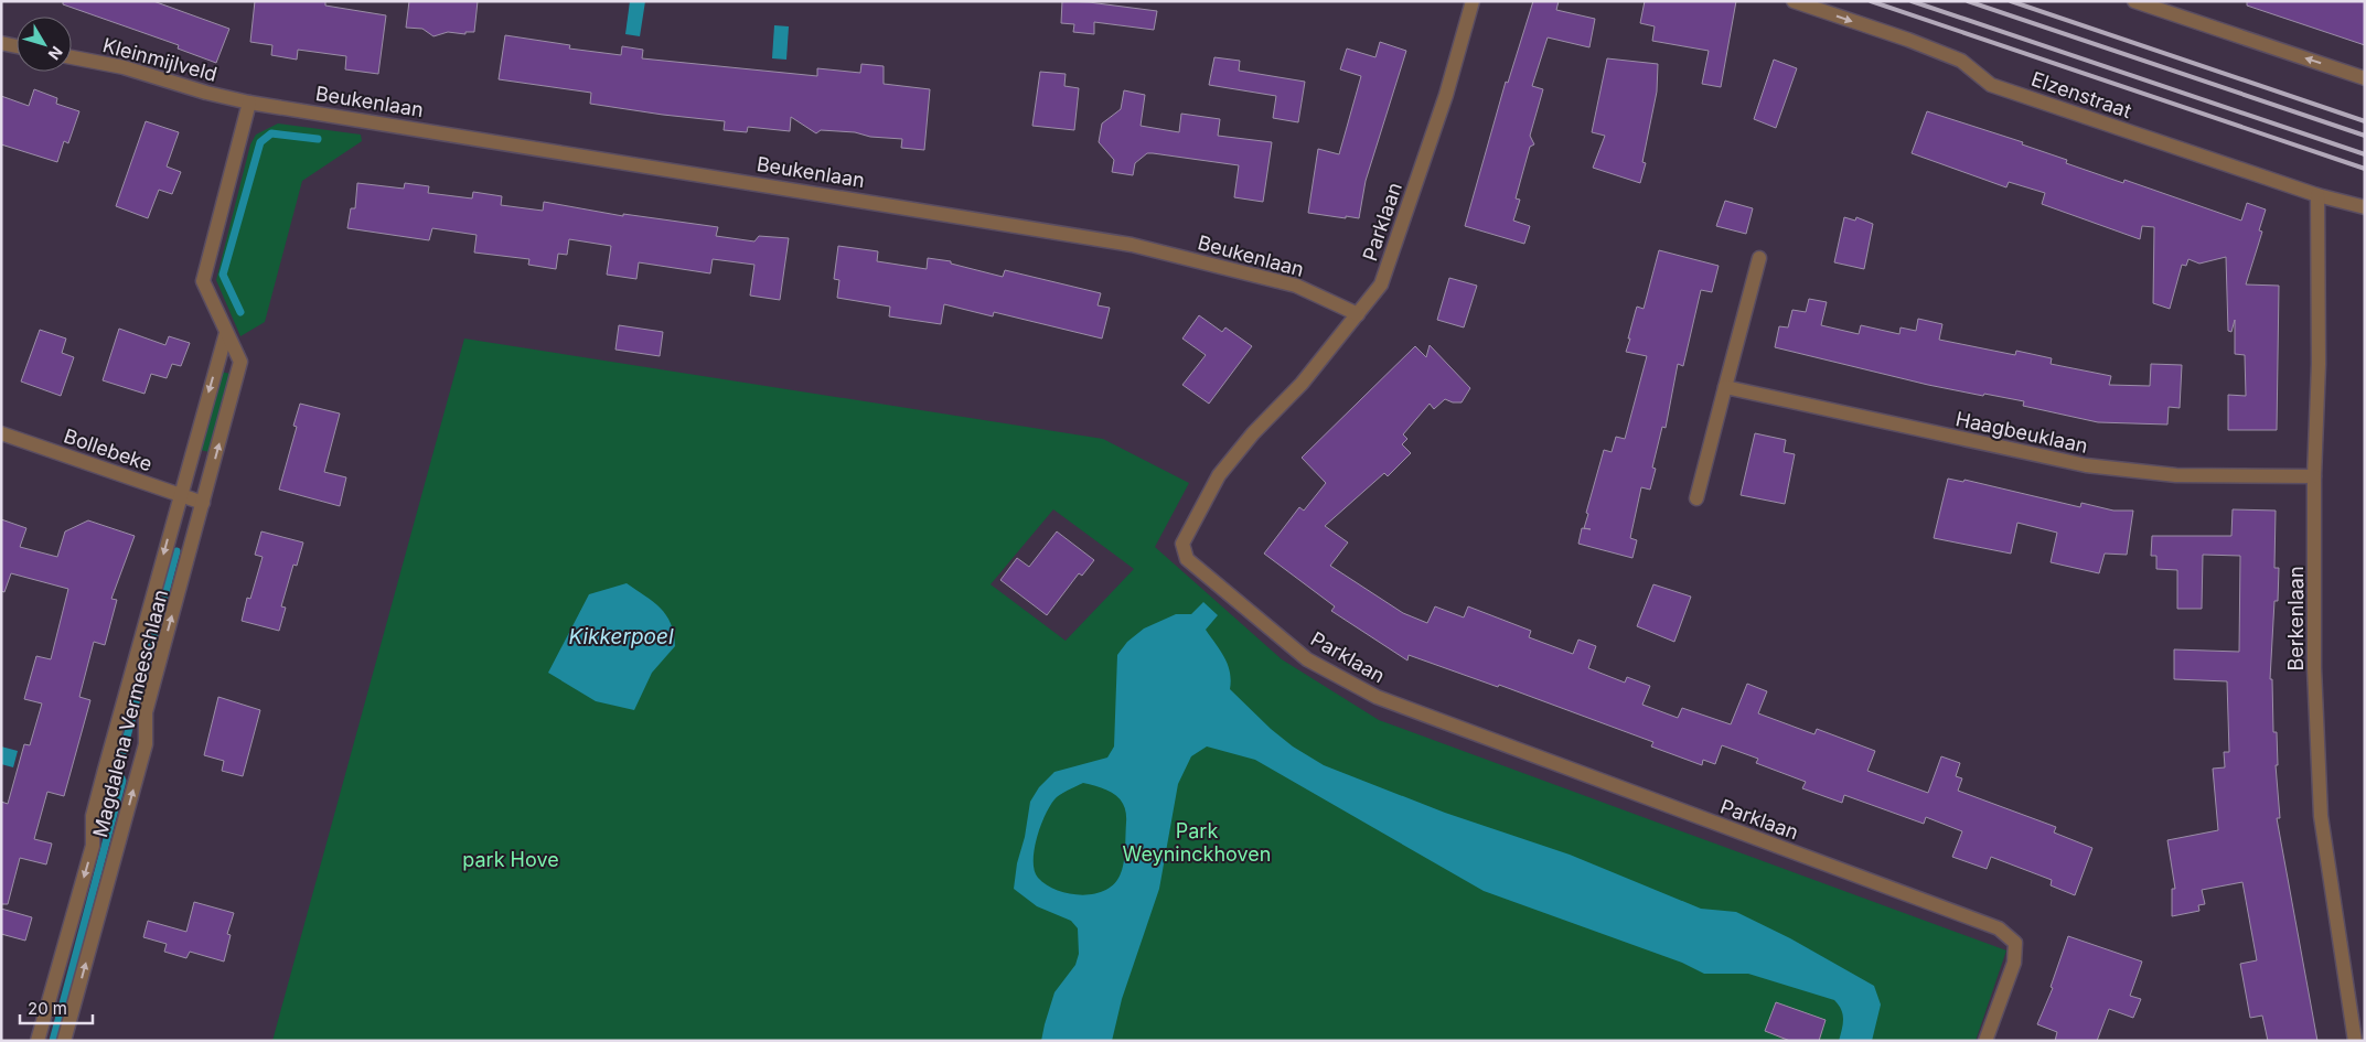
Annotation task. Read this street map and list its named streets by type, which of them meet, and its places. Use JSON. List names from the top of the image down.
{
  "streets": {
    "street": [
      "Kleinmijlveld",
      "Elzenstraat",
      "Beukenlaan",
      "Parklaan",
      "Haagbeuklaan",
      "Bollebeke",
      "Berkenlaan",
      "Magdalena Vermeeschlaan"
    ]
  },
  "crossings": [
    ["Kleinmijlveld", "Beukenlaan"],
    ["Kleinmijlveld", "Magdalena Vermeeschlaan"],
    ["Elzenstraat", "Berkenlaan"],
    ["Beukenlaan", "Parklaan"],
    ["Beukenlaan", "Magdalena Vermeeschlaan"],
    ["Haagbeuklaan", "Berkenlaan"],
    ["Bollebeke", "Magdalena Vermeeschlaan"]
  ],
  "one_way": ["Elzenstraat"],
  "water": ["Kikkerpoel"],
  "parks": ["Park Weyninckhoven", "park Hove"],
  "scale_bar": "20 m",
  "north": "bottom right"
}
